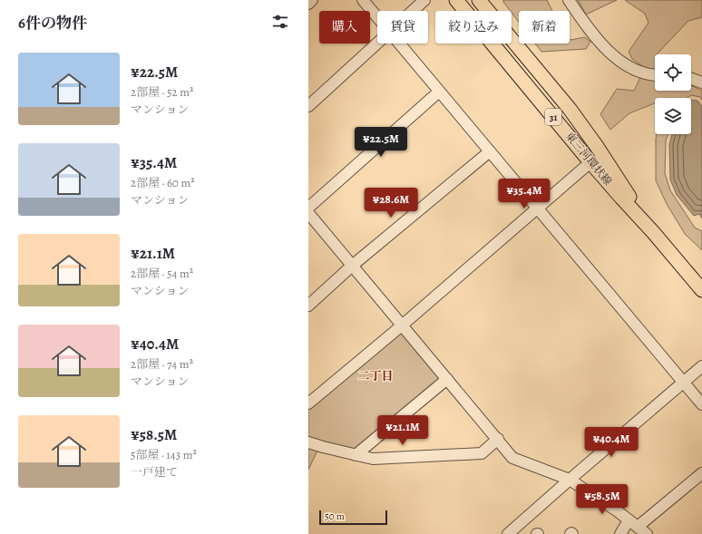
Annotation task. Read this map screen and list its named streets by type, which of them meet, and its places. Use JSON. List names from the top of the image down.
{
  "streets": {
    "main road": ["31", "東三河環状線"]
  },
  "districts": ["二丁目"],
  "scale_bar": "50 m",
  "page": {
    "heading": "6件の物件",
    "chip": [
      "購入",
      "賃貸",
      "絞り込み",
      "新着"
    ],
    "list": [
      {
        "name": "¥22.5M",
        "note": "2部屋 · 52 m² · マンション"
      },
      {
        "name": "¥35.4M",
        "note": "2部屋 · 60 m² · マンション"
      },
      {
        "name": "¥21.1M",
        "note": "2部屋 · 54 m² · マンション"
      },
      {
        "name": "¥40.4M",
        "note": "2部屋 · 74 m² · マンション"
      },
      {
        "name": "¥58.5M",
        "note": "5部屋 · 143 m² · 一戸建て"
      }
    ],
    "price": [
      "¥22.5M",
      "¥35.4M",
      "¥28.6M",
      "¥21.1M",
      "¥40.4M",
      "¥58.5M"
    ],
    "scale": "50 m"
  }
}
